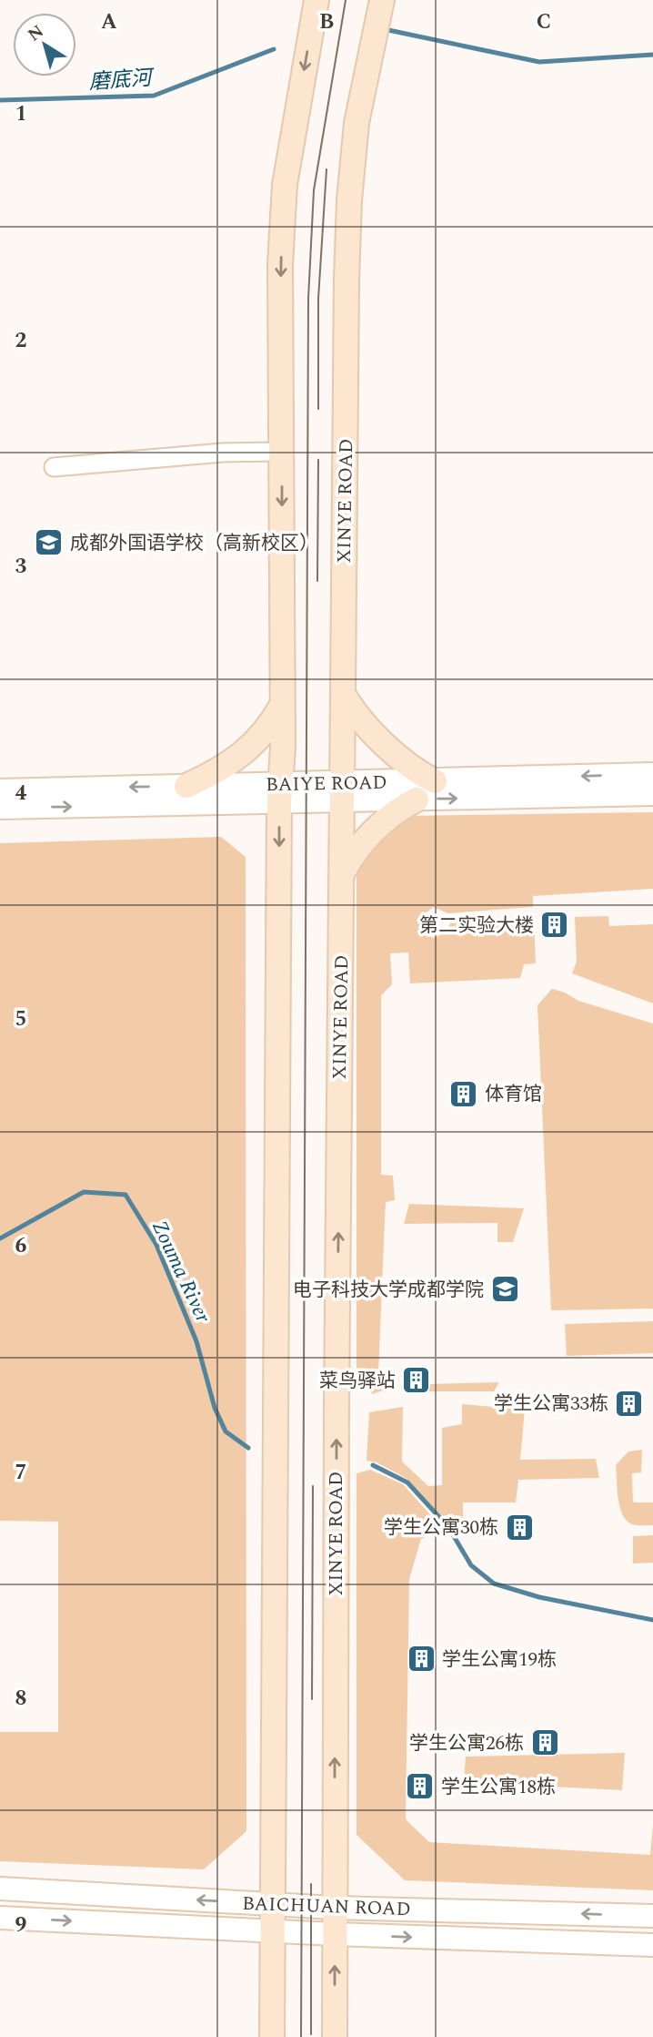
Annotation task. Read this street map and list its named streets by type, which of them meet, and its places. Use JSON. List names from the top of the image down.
{
  "streets": {
    "main road": ["XINYE ROAD"],
    "street": ["BAIYE ROAD", "BAICHUAN ROAD"]
  },
  "crossings": [
    ["XINYE ROAD", "BAIYE ROAD"],
    ["XINYE ROAD", "BAICHUAN ROAD"]
  ],
  "water": ["磨底河", "Zouma River"],
  "places": {
    "school or university": ["成都外国语学校（高新校区）", "电子科技大学成都学院"],
    "building": [
      "第二实验大楼",
      "体育馆",
      "菜鸟驿站",
      "学生公寓33栋",
      "学生公寓30栋",
      "学生公寓19栋",
      "学生公寓26栋",
      "学生公寓18栋"
    ]
  },
  "north": "top left",
  "grid": {
    "columns": ["A", "B", "C"],
    "rows": [
      "1",
      "2",
      "3",
      "4",
      "5",
      "6",
      "7",
      "8",
      "9"
    ]
  }
}
